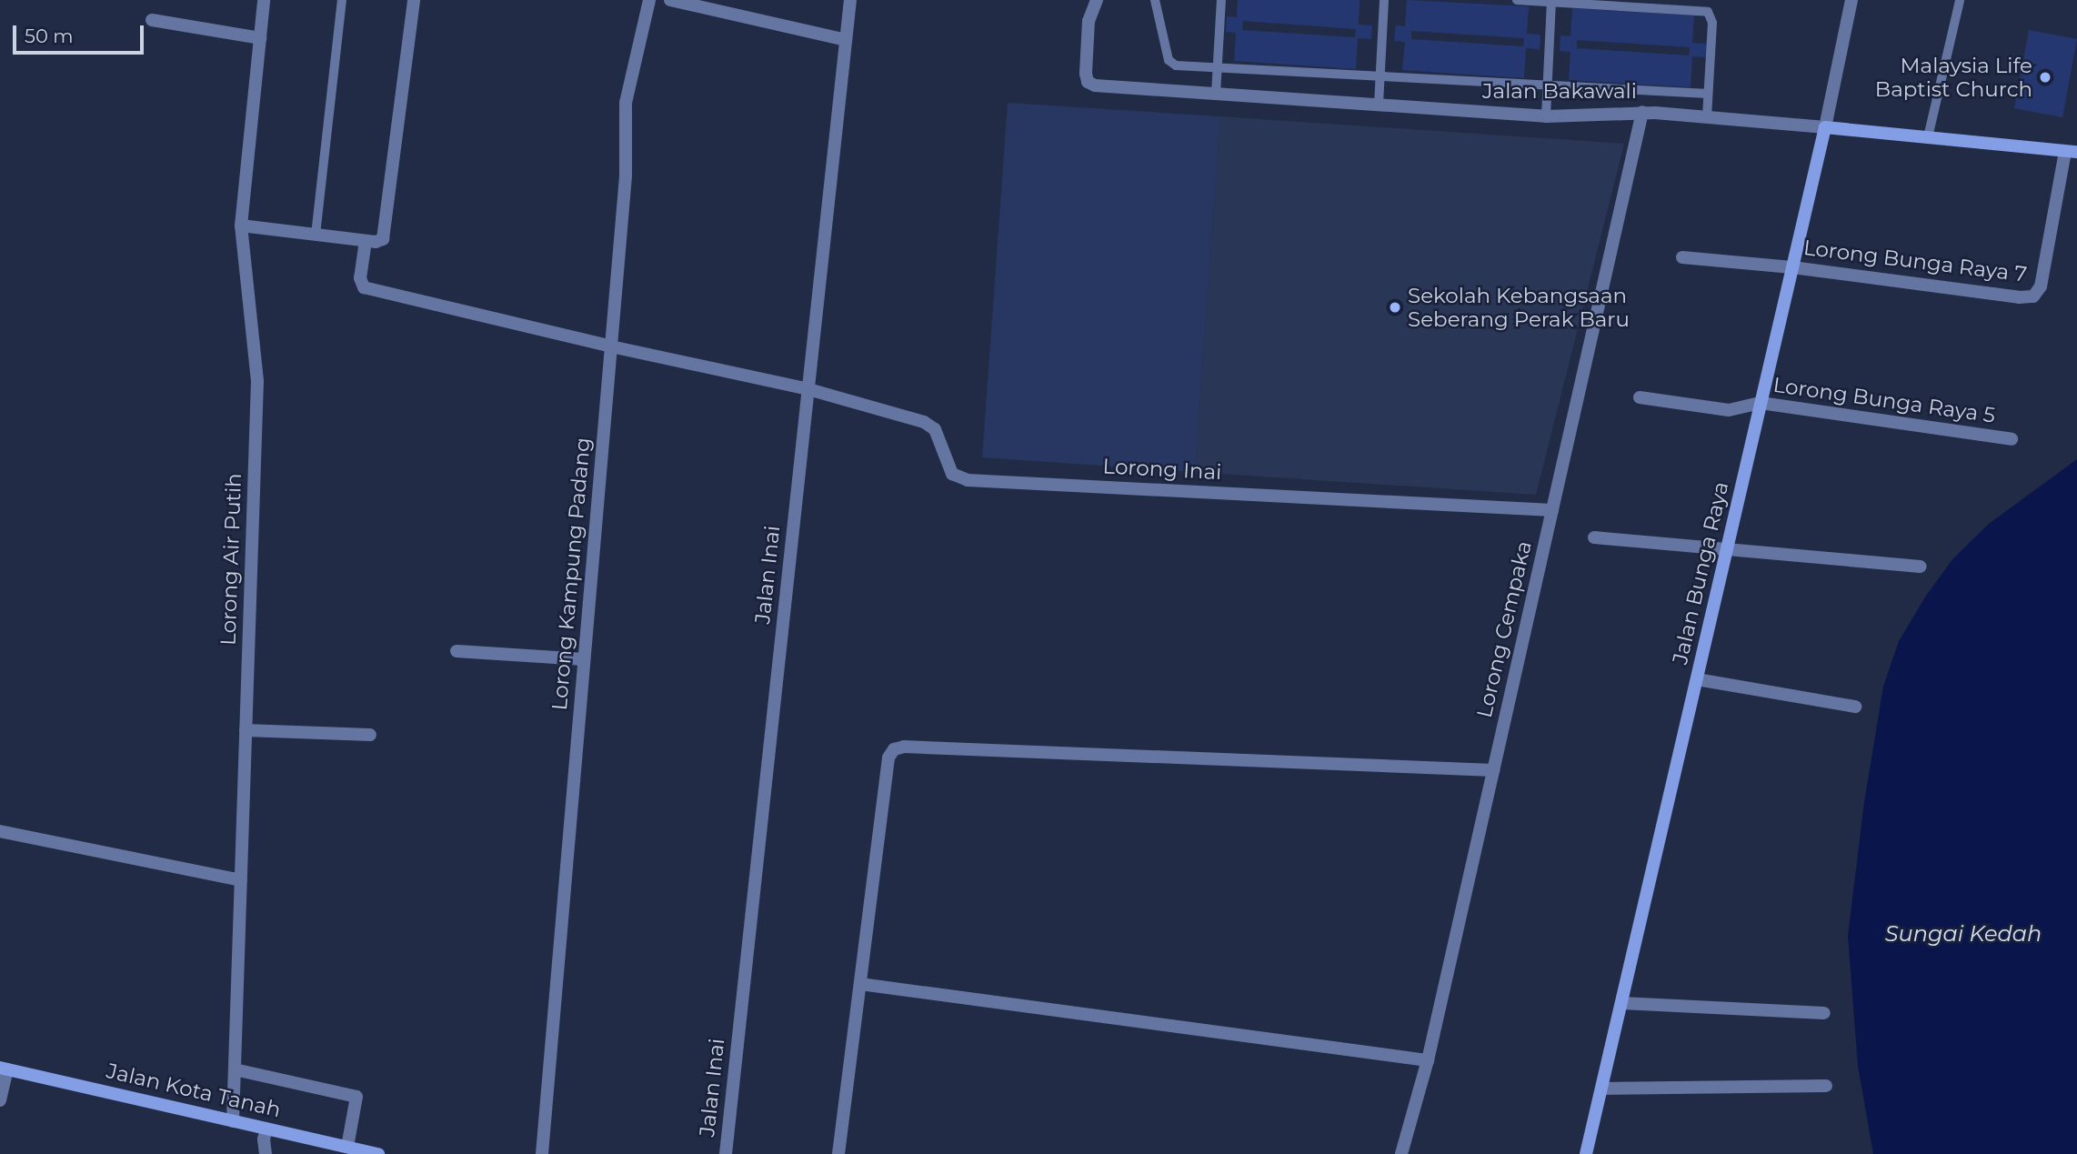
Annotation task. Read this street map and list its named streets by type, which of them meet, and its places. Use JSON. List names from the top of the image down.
{
  "streets": {
    "street": [
      "Jalan Bakawali",
      "Lorong Bunga Raya 7",
      "Lorong Bunga Raya 5",
      "Lorong Inai",
      "Lorong Air Putih",
      "Jalan Bunga Raya",
      "Lorong Kampung Padang",
      "Jalan Inai",
      "Lorong Cempaka",
      "Jalan Kota Tanah"
    ]
  },
  "crossings": [
    ["Jalan Bakawali", "Lorong Bunga Raya 7"],
    ["Jalan Bakawali", "Jalan Bunga Raya"],
    ["Jalan Bakawali", "Lorong Cempaka"],
    ["Lorong Bunga Raya 7", "Jalan Bunga Raya"],
    ["Lorong Bunga Raya 5", "Jalan Bunga Raya"],
    ["Lorong Inai", "Lorong Kampung Padang"],
    ["Lorong Inai", "Jalan Inai"],
    ["Lorong Inai", "Lorong Cempaka"],
    ["Lorong Air Putih", "Jalan Kota Tanah"]
  ],
  "water": ["Sungai Kedah"],
  "places": ["Malaysia Life Baptist Church", "Sekolah Kebangsaan Seberang Perak Baru"],
  "scale_bar": "50 m"
}
